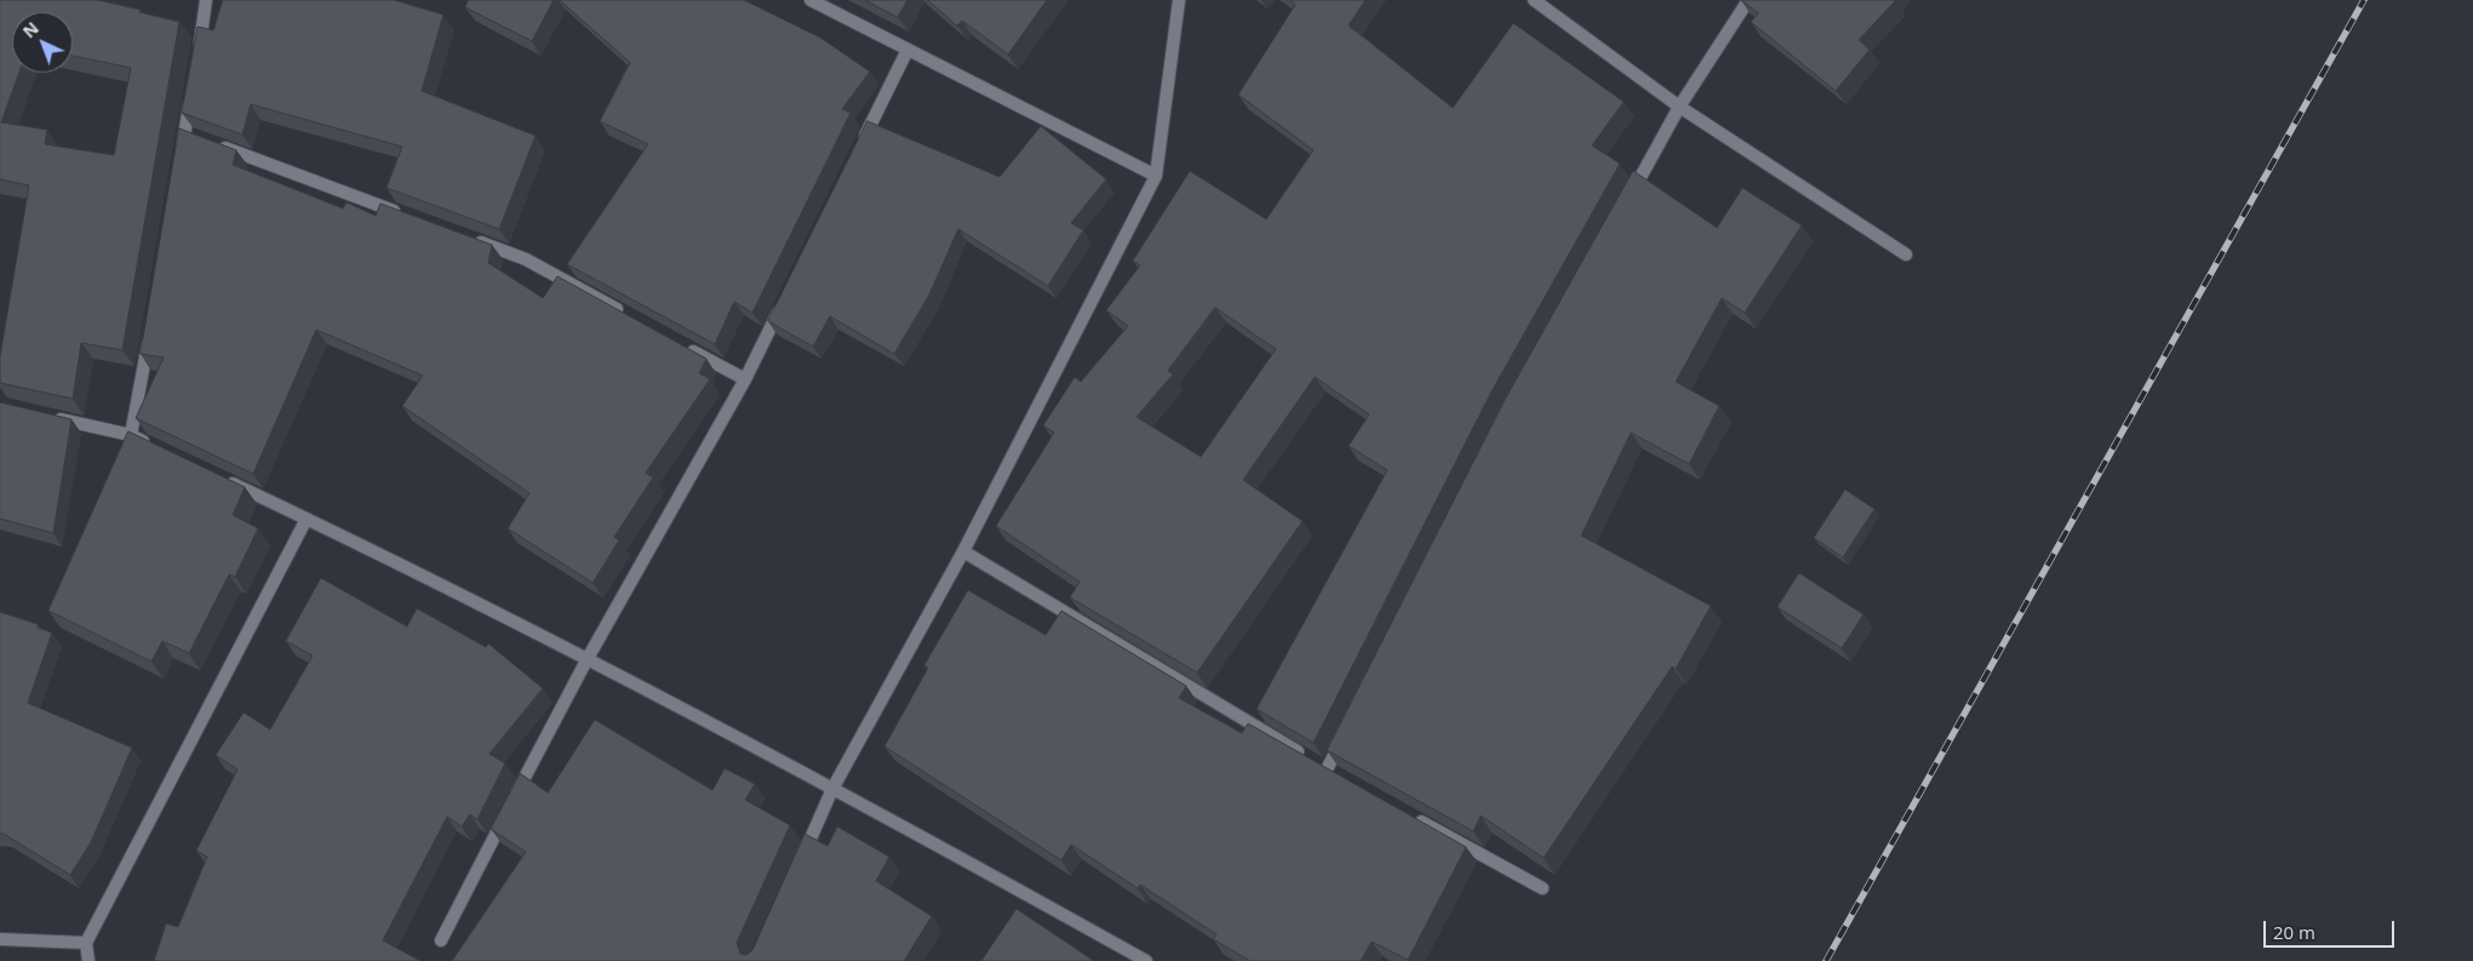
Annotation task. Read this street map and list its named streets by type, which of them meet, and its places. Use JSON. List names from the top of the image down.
{
  "scale_bar": "20 m",
  "north": "top left"
}
